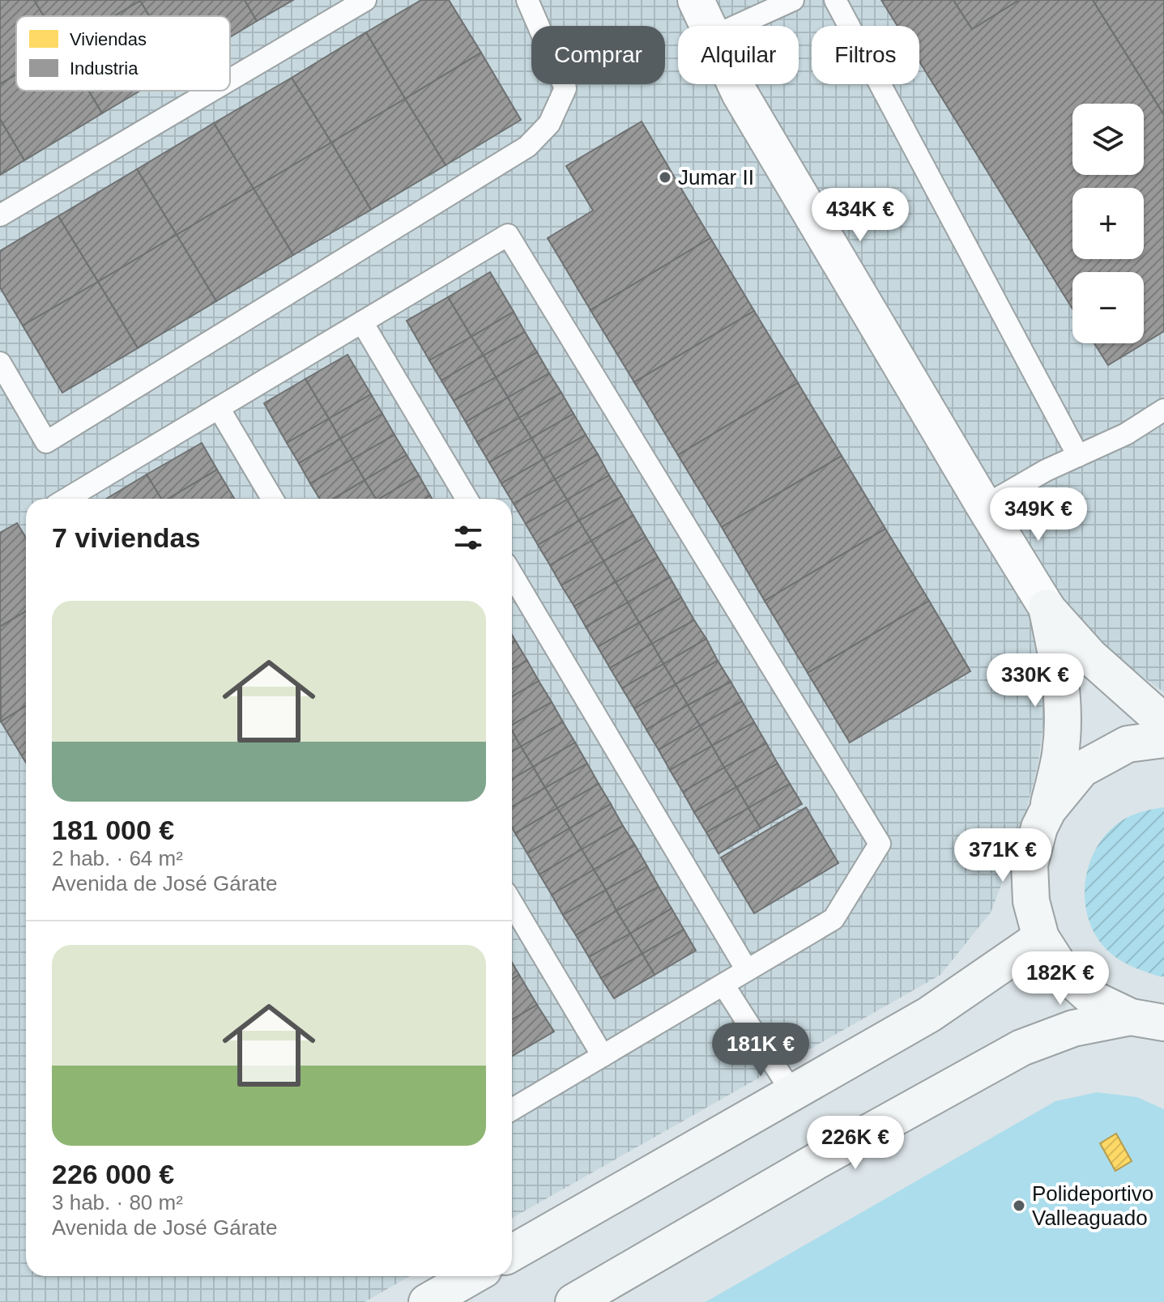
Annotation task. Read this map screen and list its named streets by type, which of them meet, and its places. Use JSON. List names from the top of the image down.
{
  "places": ["Jumar II", "Polideportivo Valleaguado"],
  "legend": ["Viviendas", "Industria"],
  "page": {
    "chip": ["Comprar", "Alquilar", "Filtros"],
    "map_buttons": ["+", "−"],
    "price": [
      "434K €",
      "349K €",
      "330K €",
      "371K €",
      "182K €",
      "181K €",
      "226K €"
    ],
    "heading": "7 viviendas",
    "list": [
      {
        "name": "181 000 €",
        "note": "2 hab. · 64 m² · Avenida de José Gárate"
      },
      {
        "name": "226 000 €",
        "note": "3 hab. · 80 m² · Avenida de José Gárate"
      }
    ]
  }
}
